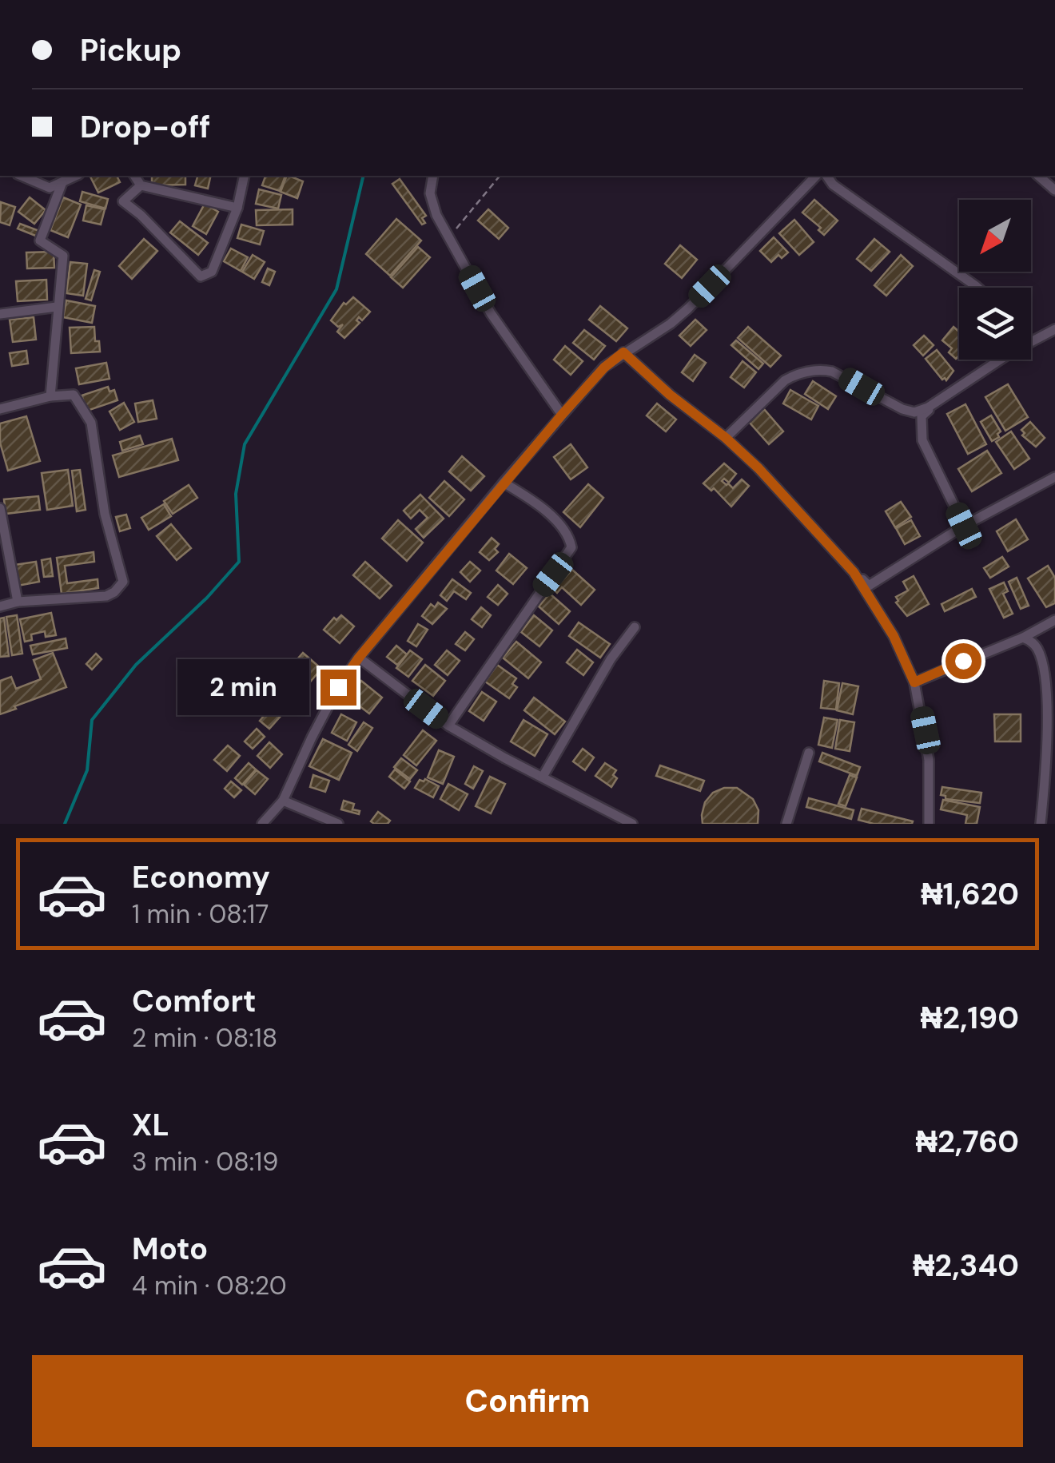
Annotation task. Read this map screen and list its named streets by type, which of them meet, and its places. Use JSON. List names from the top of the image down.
{
  "north": "bottom left",
  "page": {
    "banner": ["Pickup", "Drop-off"],
    "bubble": "2 min",
    "list": [
      {
        "name": "Economy",
        "note": "1 min · 08:17",
        "value": "₦1,620"
      },
      {
        "name": "Comfort",
        "note": "2 min · 08:18",
        "value": "₦2,190"
      },
      {
        "name": "XL",
        "note": "3 min · 08:19",
        "value": "₦2,760"
      },
      {
        "name": "Moto",
        "note": "4 min · 08:20",
        "value": "₦2,340"
      }
    ],
    "buttons": "Confirm"
  }
}
